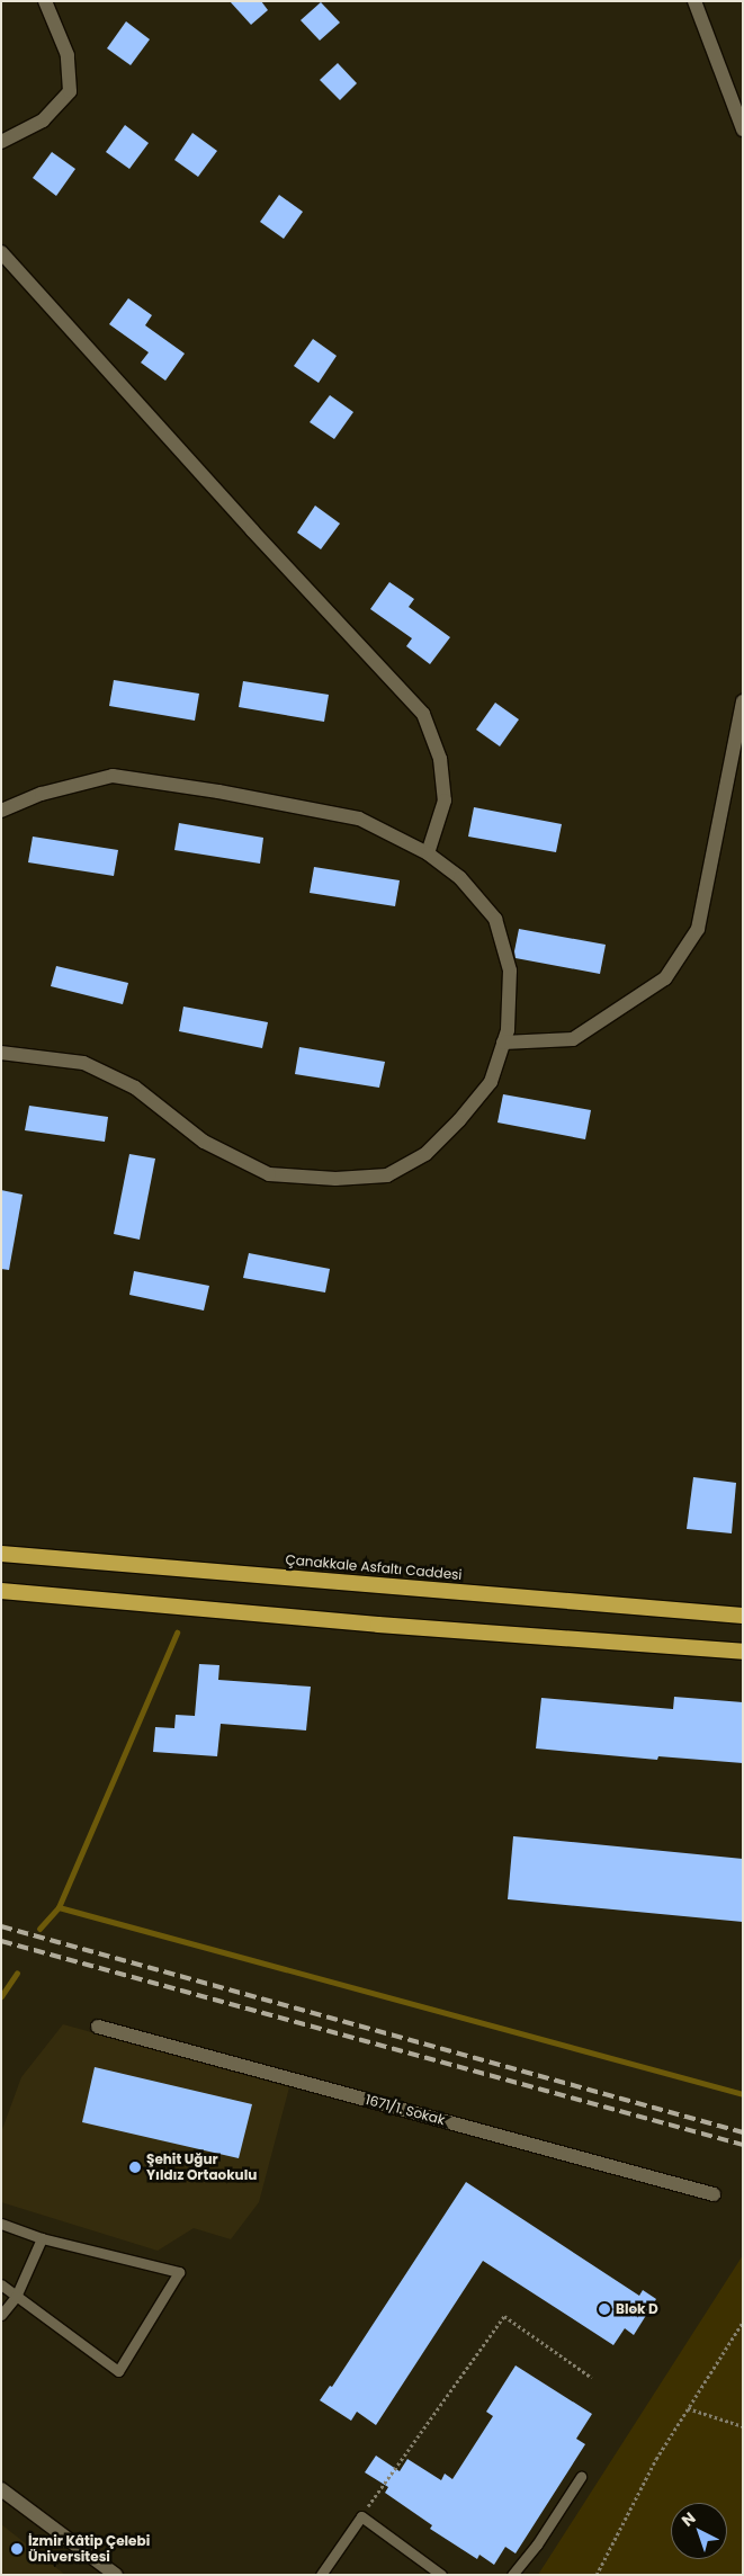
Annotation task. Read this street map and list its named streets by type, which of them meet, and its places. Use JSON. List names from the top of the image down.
{
  "streets": {
    "highway": ["Çanakkale Asfaltı Caddesi"],
    "street": ["1671/1. Sokak"]
  },
  "places": ["Şehit Uğur Yıldız Ortaokulu", "Blok D", "İzmir Kâtip Çelebi Üniversitesi"],
  "north": "top left"
}
